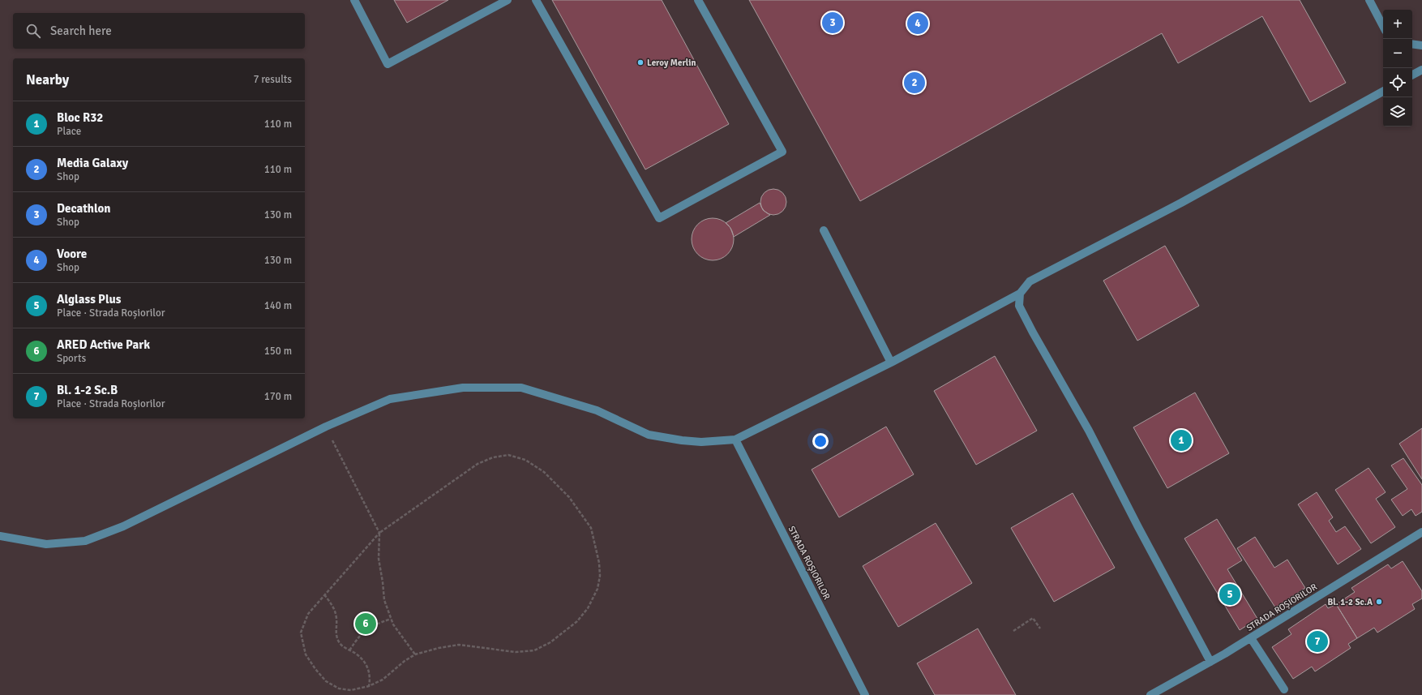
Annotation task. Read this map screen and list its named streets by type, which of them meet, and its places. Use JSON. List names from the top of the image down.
{
  "streets": {
    "street": ["STRADA ROȘIORILOR"]
  },
  "places": ["Leroy Merlin", "Bl. 1-2 Sc.A"],
  "page": {
    "map_buttons": ["+", "−"],
    "pins": [
      "3",
      "4",
      "2",
      "1",
      "5",
      "6",
      "7"
    ],
    "search": "Search here",
    "heading": ["Nearby", "7 results"],
    "list": [
      {
        "mark": "1",
        "name": "Bloc R32",
        "note": "Place",
        "value": "110 m"
      },
      {
        "mark": "2",
        "name": "Media Galaxy",
        "note": "Shop",
        "value": "110 m"
      },
      {
        "mark": "3",
        "name": "Decathlon",
        "note": "Shop",
        "value": "130 m"
      },
      {
        "mark": "4",
        "name": "Voore",
        "note": "Shop",
        "value": "130 m"
      },
      {
        "mark": "5",
        "name": "Alglass Plus",
        "note": "Place · Strada Roșiorilor",
        "value": "140 m"
      },
      {
        "mark": "6",
        "name": "ARED Active Park",
        "note": "Sports",
        "value": "150 m"
      },
      {
        "mark": "7",
        "name": "Bl. 1-2 Sc.B",
        "note": "Place · Strada Roșiorilor",
        "value": "170 m"
      }
    ]
  }
}
